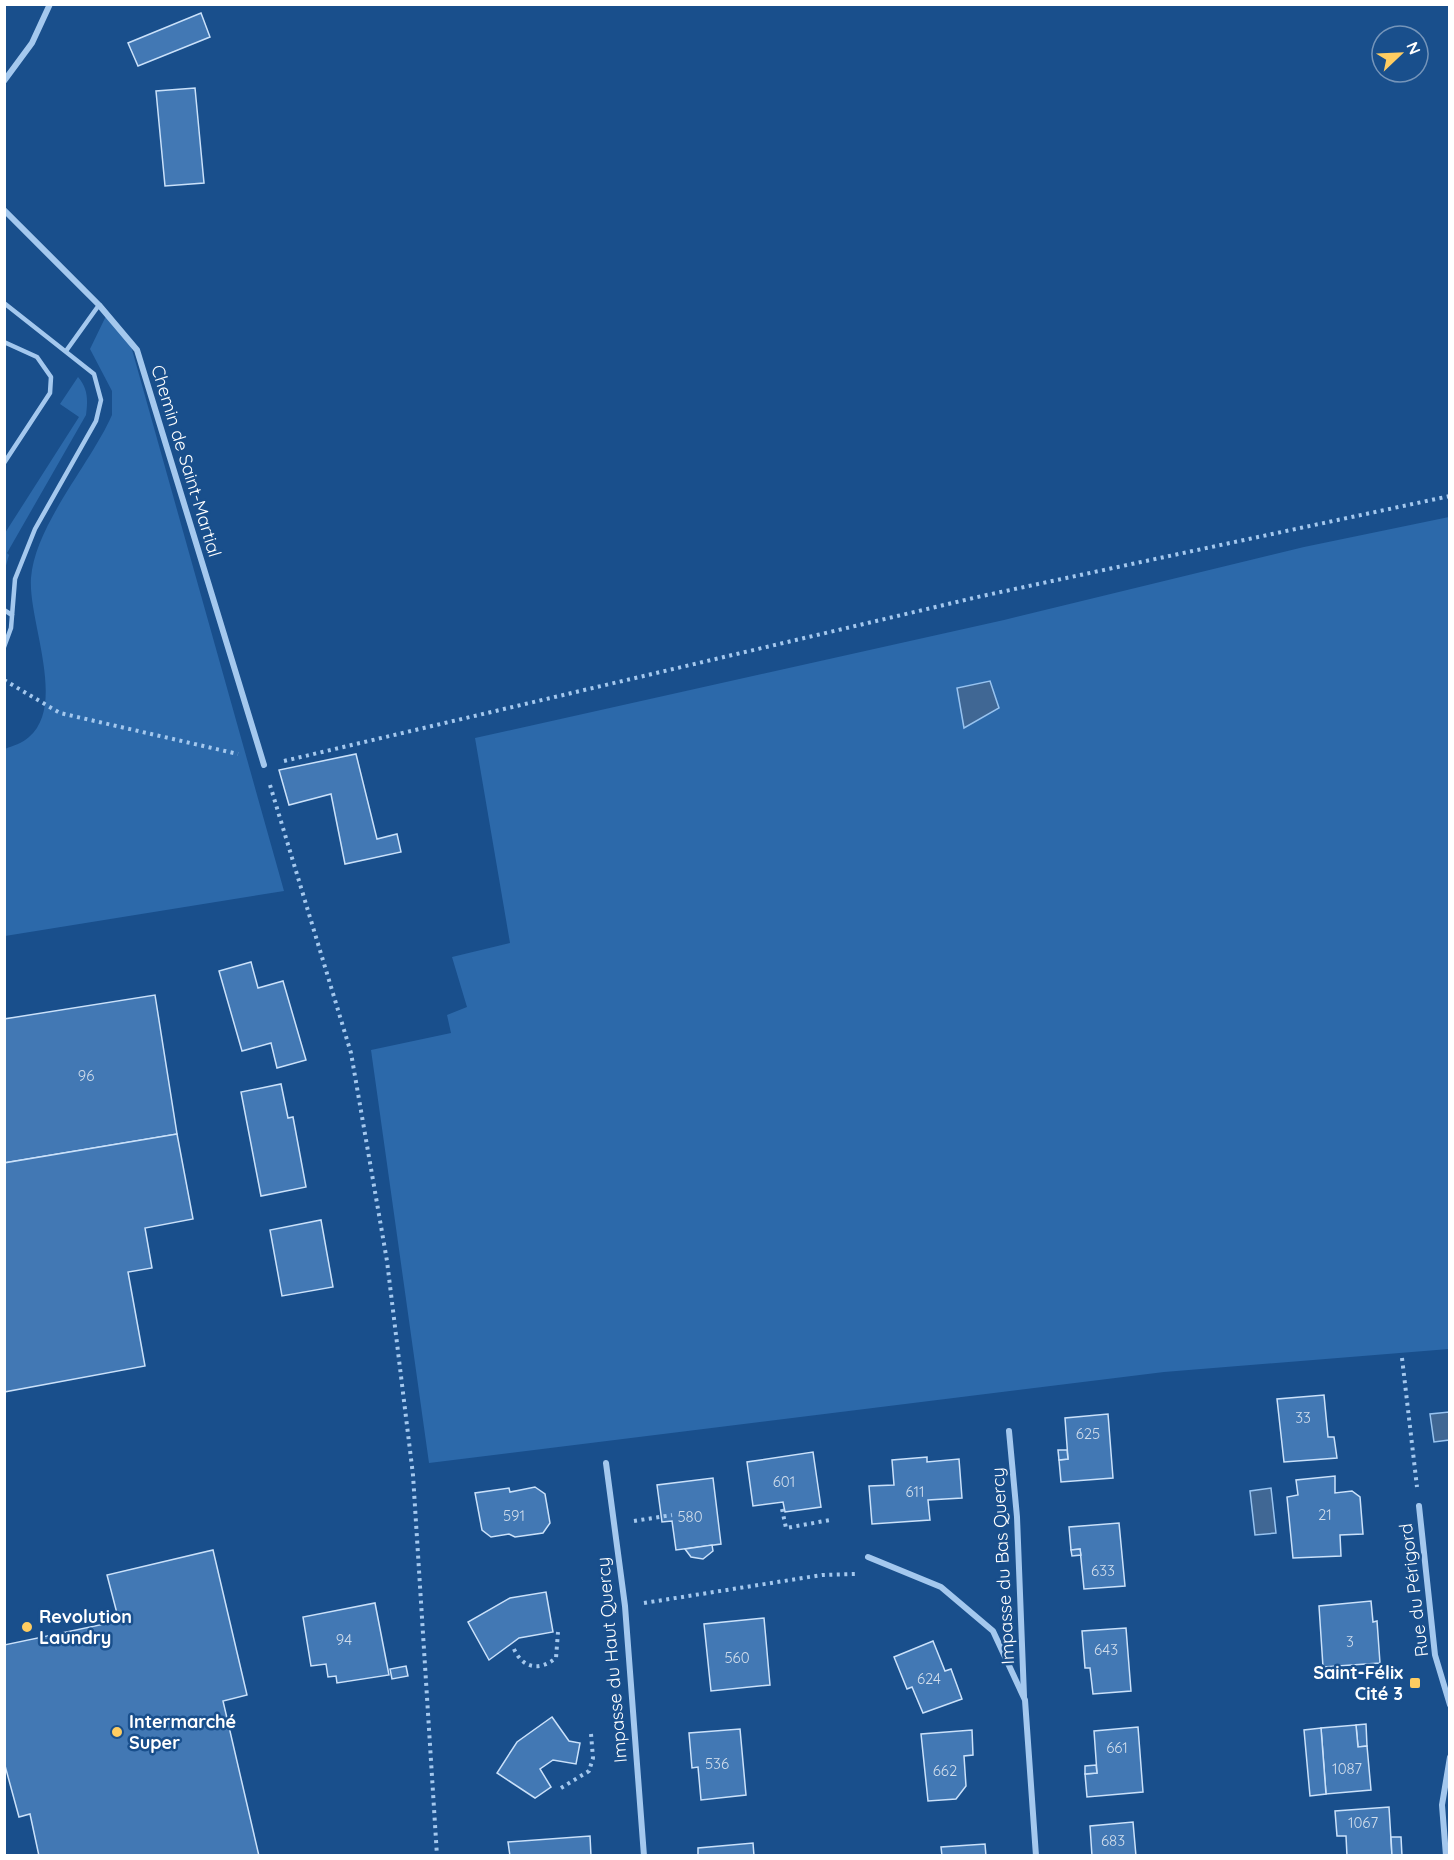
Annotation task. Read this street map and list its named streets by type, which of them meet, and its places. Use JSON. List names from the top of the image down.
{
  "streets": {
    "street": [
      "Chemin de Saint-Martial",
      "Impasse du Bas Quercy",
      "Rue du Périgord",
      "Impasse du Haut Quercy"
    ]
  },
  "places": {
    "other": ["Revolution Laundry", "Intermarché Super"],
    "transit": ["Saint-Félix Cité 3"]
  },
  "house_numbers": [
    "96",
    "33",
    "625",
    "601",
    "611",
    "21",
    "591",
    "580",
    "633",
    "94",
    "3",
    "643",
    "560",
    "624",
    "661",
    "536",
    "1087",
    "662",
    "1067",
    "683"
  ],
  "north": "top right"
}
